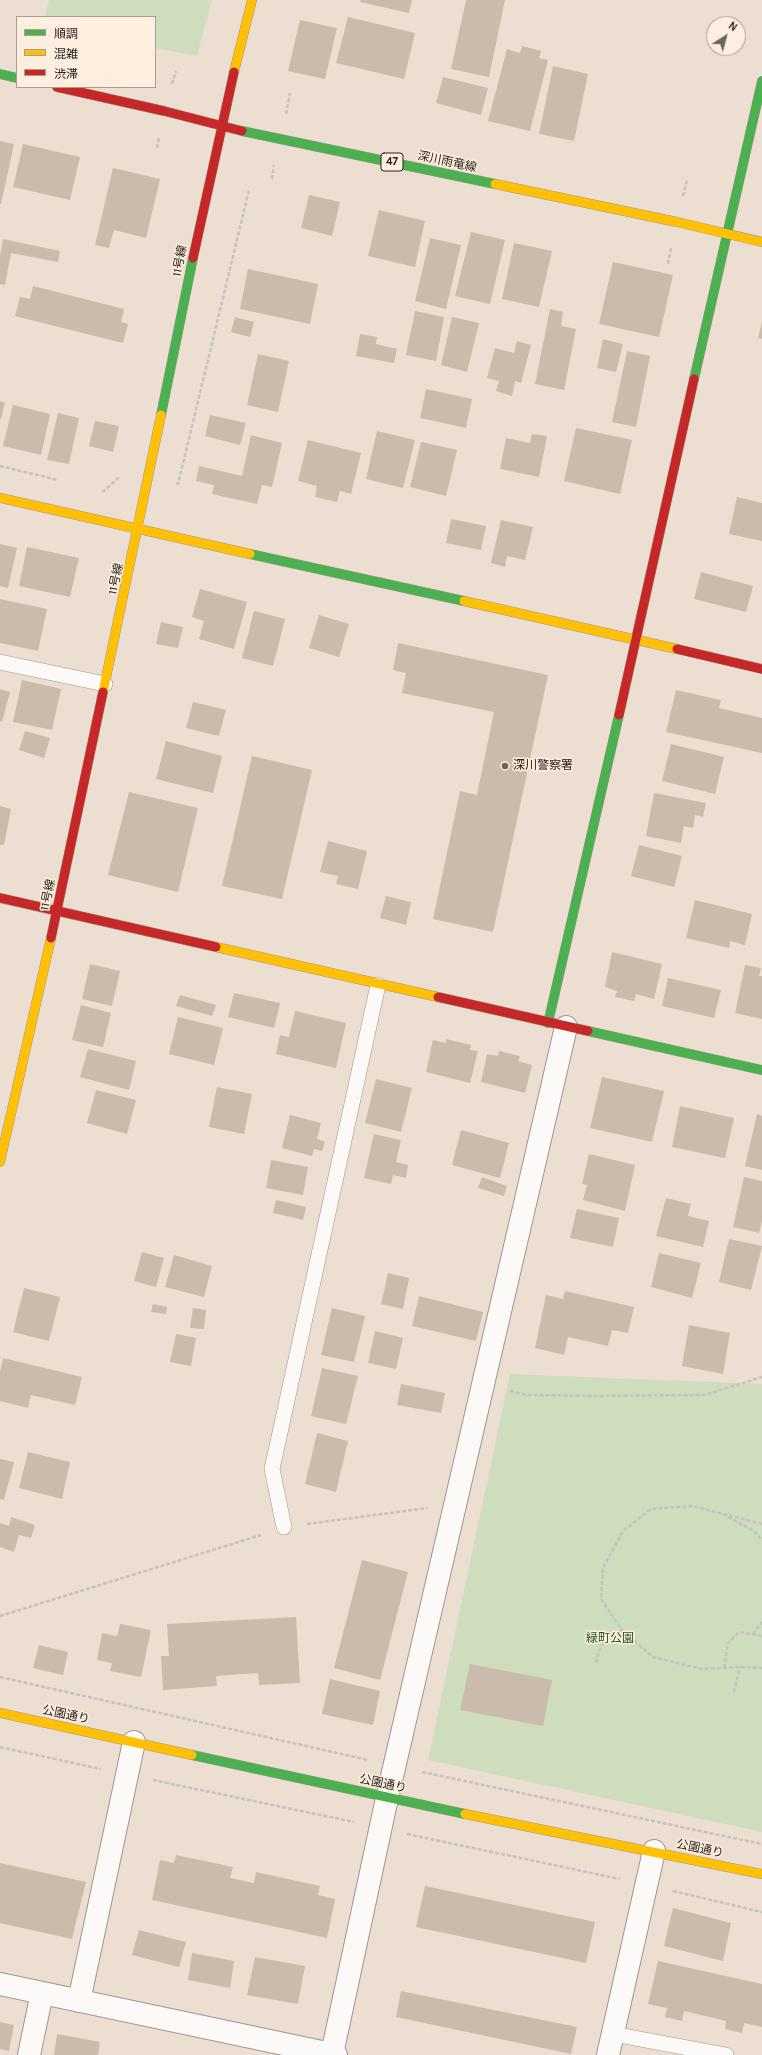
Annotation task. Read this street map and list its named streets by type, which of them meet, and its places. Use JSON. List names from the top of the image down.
{
  "streets": {
    "street": [
      "47",
      "深川雨竜線",
      "11号線",
      "公園通り"
    ]
  },
  "crossings": [
    ["深川雨竜線", "11号線"]
  ],
  "parks": ["緑町公園"],
  "places": ["深川警察署"],
  "legend": ["順調", "混雑", "渋滞"],
  "north": "top right"
}
